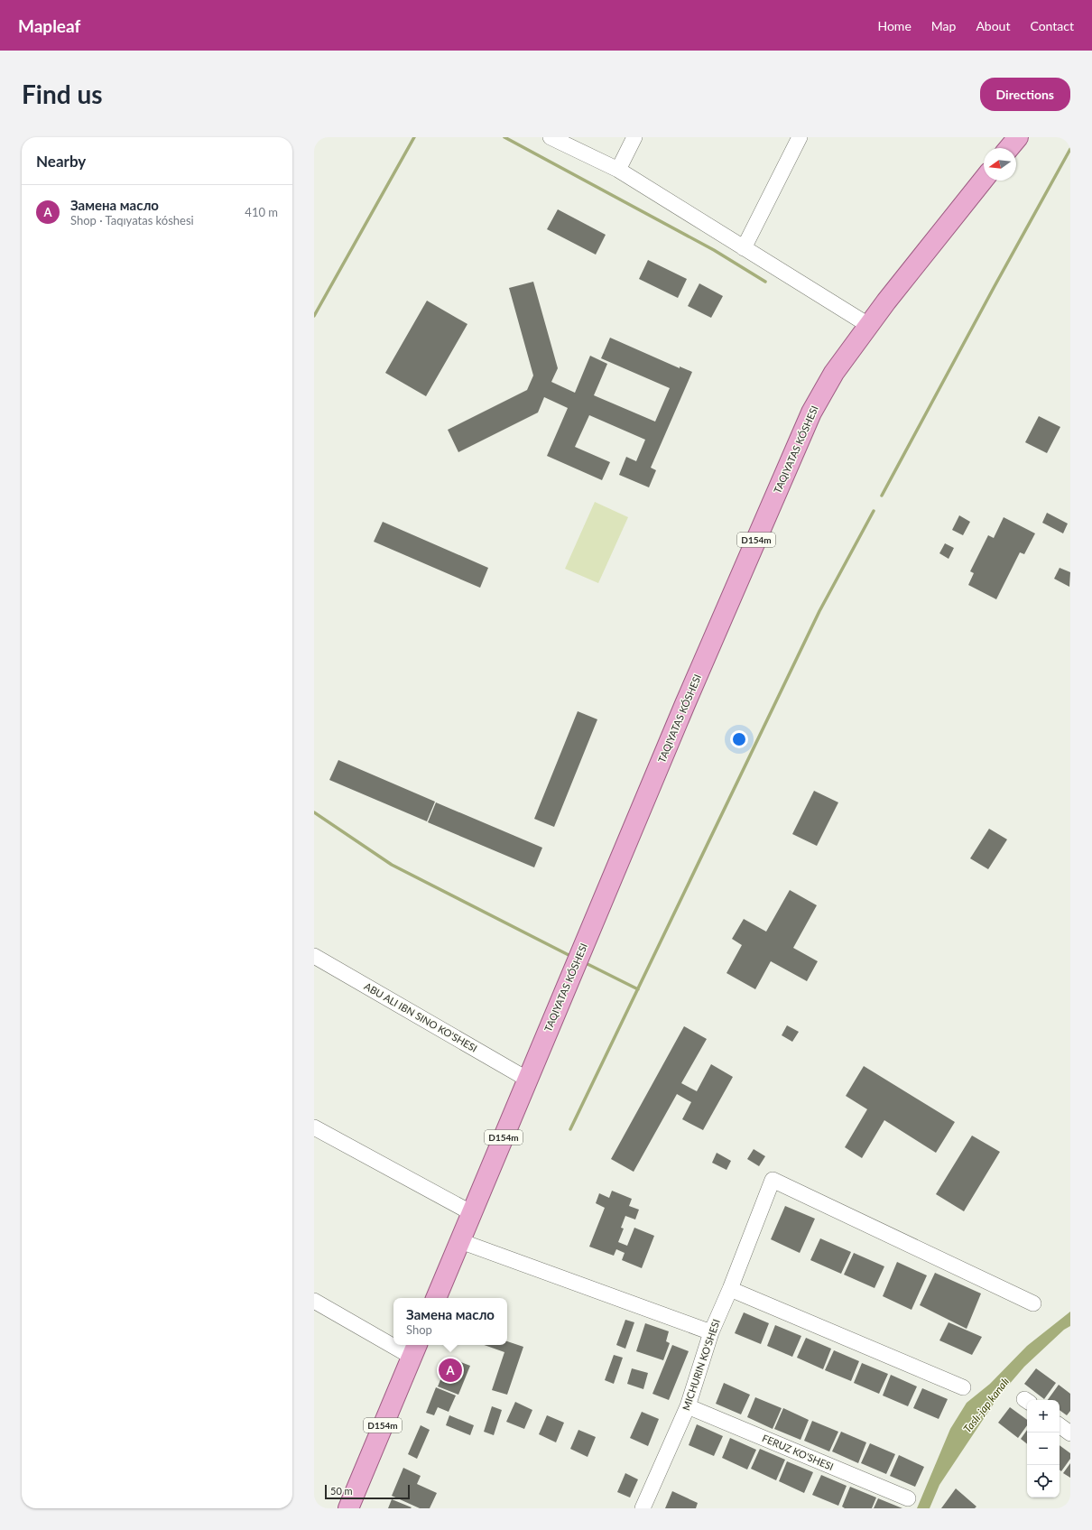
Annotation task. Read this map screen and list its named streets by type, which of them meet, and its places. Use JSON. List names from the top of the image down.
{
  "streets": {
    "main road": ["D154m"],
    "street": ["ABU ALI IBN SINO KO'SHESI", "MICHURIN KO'SHESI", "FERUZ KO'SHESI"]
  },
  "crossings": [
    ["D154m", "ABU ALI IBN SINO KO'SHESI"],
    ["MICHURIN KO'SHESI", "FERUZ KO'SHESI"]
  ],
  "water": ["Taslı-jap kanalı"],
  "scale_bar": "50 m",
  "north": "left",
  "page": {
    "header": "Mapleaf",
    "nav": [
      "Home",
      "Map",
      "About",
      "Contact"
    ],
    "buttons": "Directions",
    "title": "Find us",
    "heading": "Nearby",
    "list": [
      {
        "mark": "A",
        "name": "Замена масло",
        "note": "Shop · Taqıyatas kóshesi",
        "value": "410 m"
      }
    ],
    "popup": ["Замена масло", "Shop"],
    "pins": "A",
    "map_buttons": ["+", "−"],
    "scale": "50 m"
  }
}
